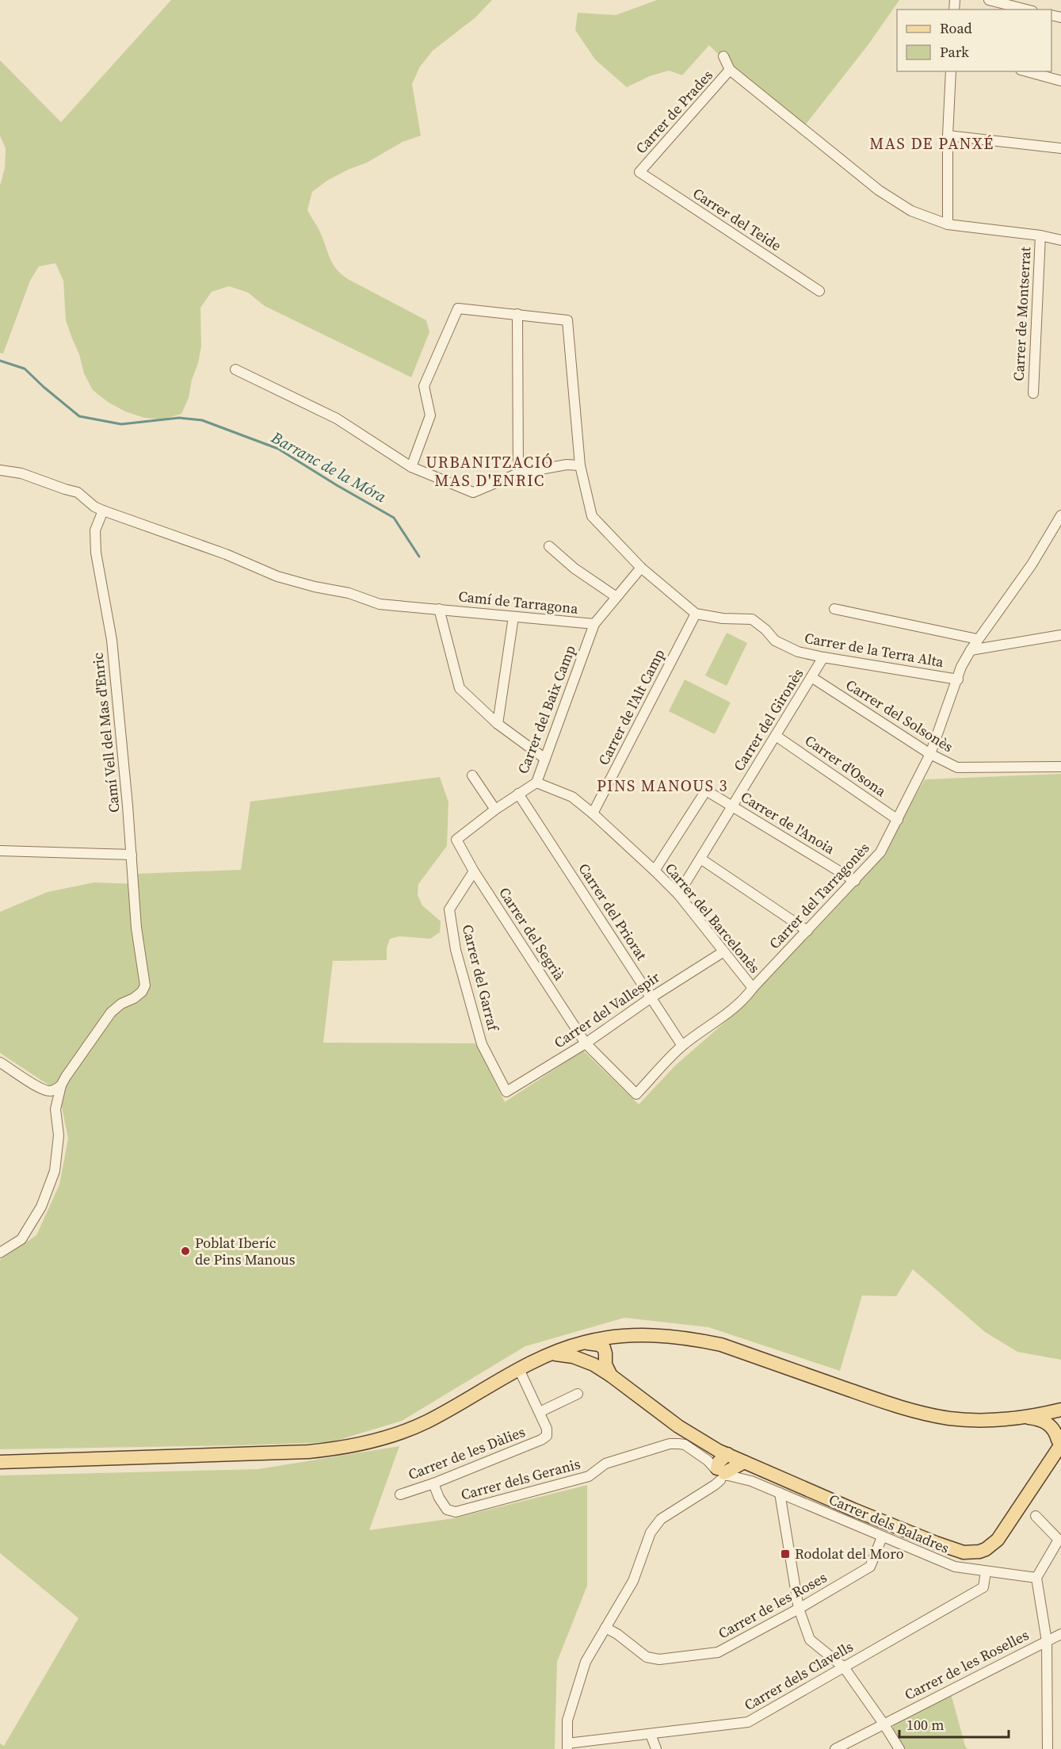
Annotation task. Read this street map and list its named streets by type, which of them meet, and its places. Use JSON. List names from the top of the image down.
{
  "streets": {
    "street": [
      "Carrer de Prades",
      "Carrer del Teide",
      "Carrer de Montserrat",
      "Camí de Tarragona",
      "Carrer de la Terra Alta",
      "Carrer de l'Alt Camp",
      "Carrer del Baix Camp",
      "Carrer del Solsonès",
      "Carrer del Gironès",
      "Camí Vell del Mas d'Enric",
      "Carrer d'Osona",
      "Carrer de l'Anoia",
      "Carrer del Tarragonès",
      "Carrer del Priorat",
      "Carrer del Barcelonès",
      "Carrer del Segrià",
      "Carrer del Garraf",
      "Carrer del Vallespir",
      "Carrer de les Dàlies",
      "Carrer dels Geranis",
      "Carrer dels Baladres",
      "Carrer de les Roses",
      "Carrer de les Roselles",
      "Carrer dels Clavells"
    ]
  },
  "crossings": [
    ["Carrer de Prades", "Carrer del Teide"],
    ["Camí de Tarragona", "Carrer del Baix Camp"],
    ["Carrer de la Terra Alta", "Carrer de l'Alt Camp"],
    ["Carrer de la Terra Alta", "Carrer del Baix Camp"],
    ["Carrer de la Terra Alta", "Carrer del Gironès"],
    ["Carrer de la Terra Alta", "Carrer del Tarragonès"],
    ["Carrer de l'Alt Camp", "Carrer del Barcelonès"],
    ["Carrer del Baix Camp", "Carrer del Priorat"],
    ["Carrer del Baix Camp", "Carrer del Barcelonès"],
    ["Carrer del Baix Camp", "Carrer del Segrià"],
    ["Carrer del Solsonès", "Carrer del Gironès"],
    ["Carrer del Solsonès", "Carrer del Tarragonès"],
    ["Carrer del Gironès", "Carrer d'Osona"],
    ["Carrer del Gironès", "Carrer de l'Anoia"],
    ["Carrer del Gironès", "Carrer del Barcelonès"],
    ["Carrer d'Osona", "Carrer del Tarragonès"],
    ["Carrer de l'Anoia", "Carrer del Tarragonès"],
    ["Carrer de l'Anoia", "Carrer del Barcelonès"],
    ["Carrer del Tarragonès", "Carrer del Priorat"],
    ["Carrer del Tarragonès", "Carrer del Barcelonès"],
    ["Carrer del Tarragonès", "Carrer del Segrià"],
    ["Carrer del Tarragonès", "Carrer del Vallespir"],
    ["Carrer del Priorat", "Carrer del Vallespir"],
    ["Carrer del Barcelonès", "Carrer del Vallespir"],
    ["Carrer del Segrià", "Carrer del Garraf"],
    ["Carrer del Segrià", "Carrer del Vallespir"],
    ["Carrer del Garraf", "Carrer del Vallespir"],
    ["Carrer de les Dàlies", "Carrer dels Geranis"],
    ["Carrer dels Geranis", "Carrer dels Baladres"],
    ["Carrer dels Baladres", "Carrer de les Roses"],
    ["Carrer dels Baladres", "Carrer dels Clavells"]
  ],
  "districts": ["MAS DE PANXÉ", "URBANITZACIÓ MAS D'ENRIC", "PINS MANOUS 3"],
  "water": ["Barranc de la Móra"],
  "places": {
    "other": ["Poblat Iberíc de Pins Manous"],
    "transit": ["Rodolat del Moro"]
  },
  "legend": ["Road", "Park"],
  "scale_bar": "100 m"
}
